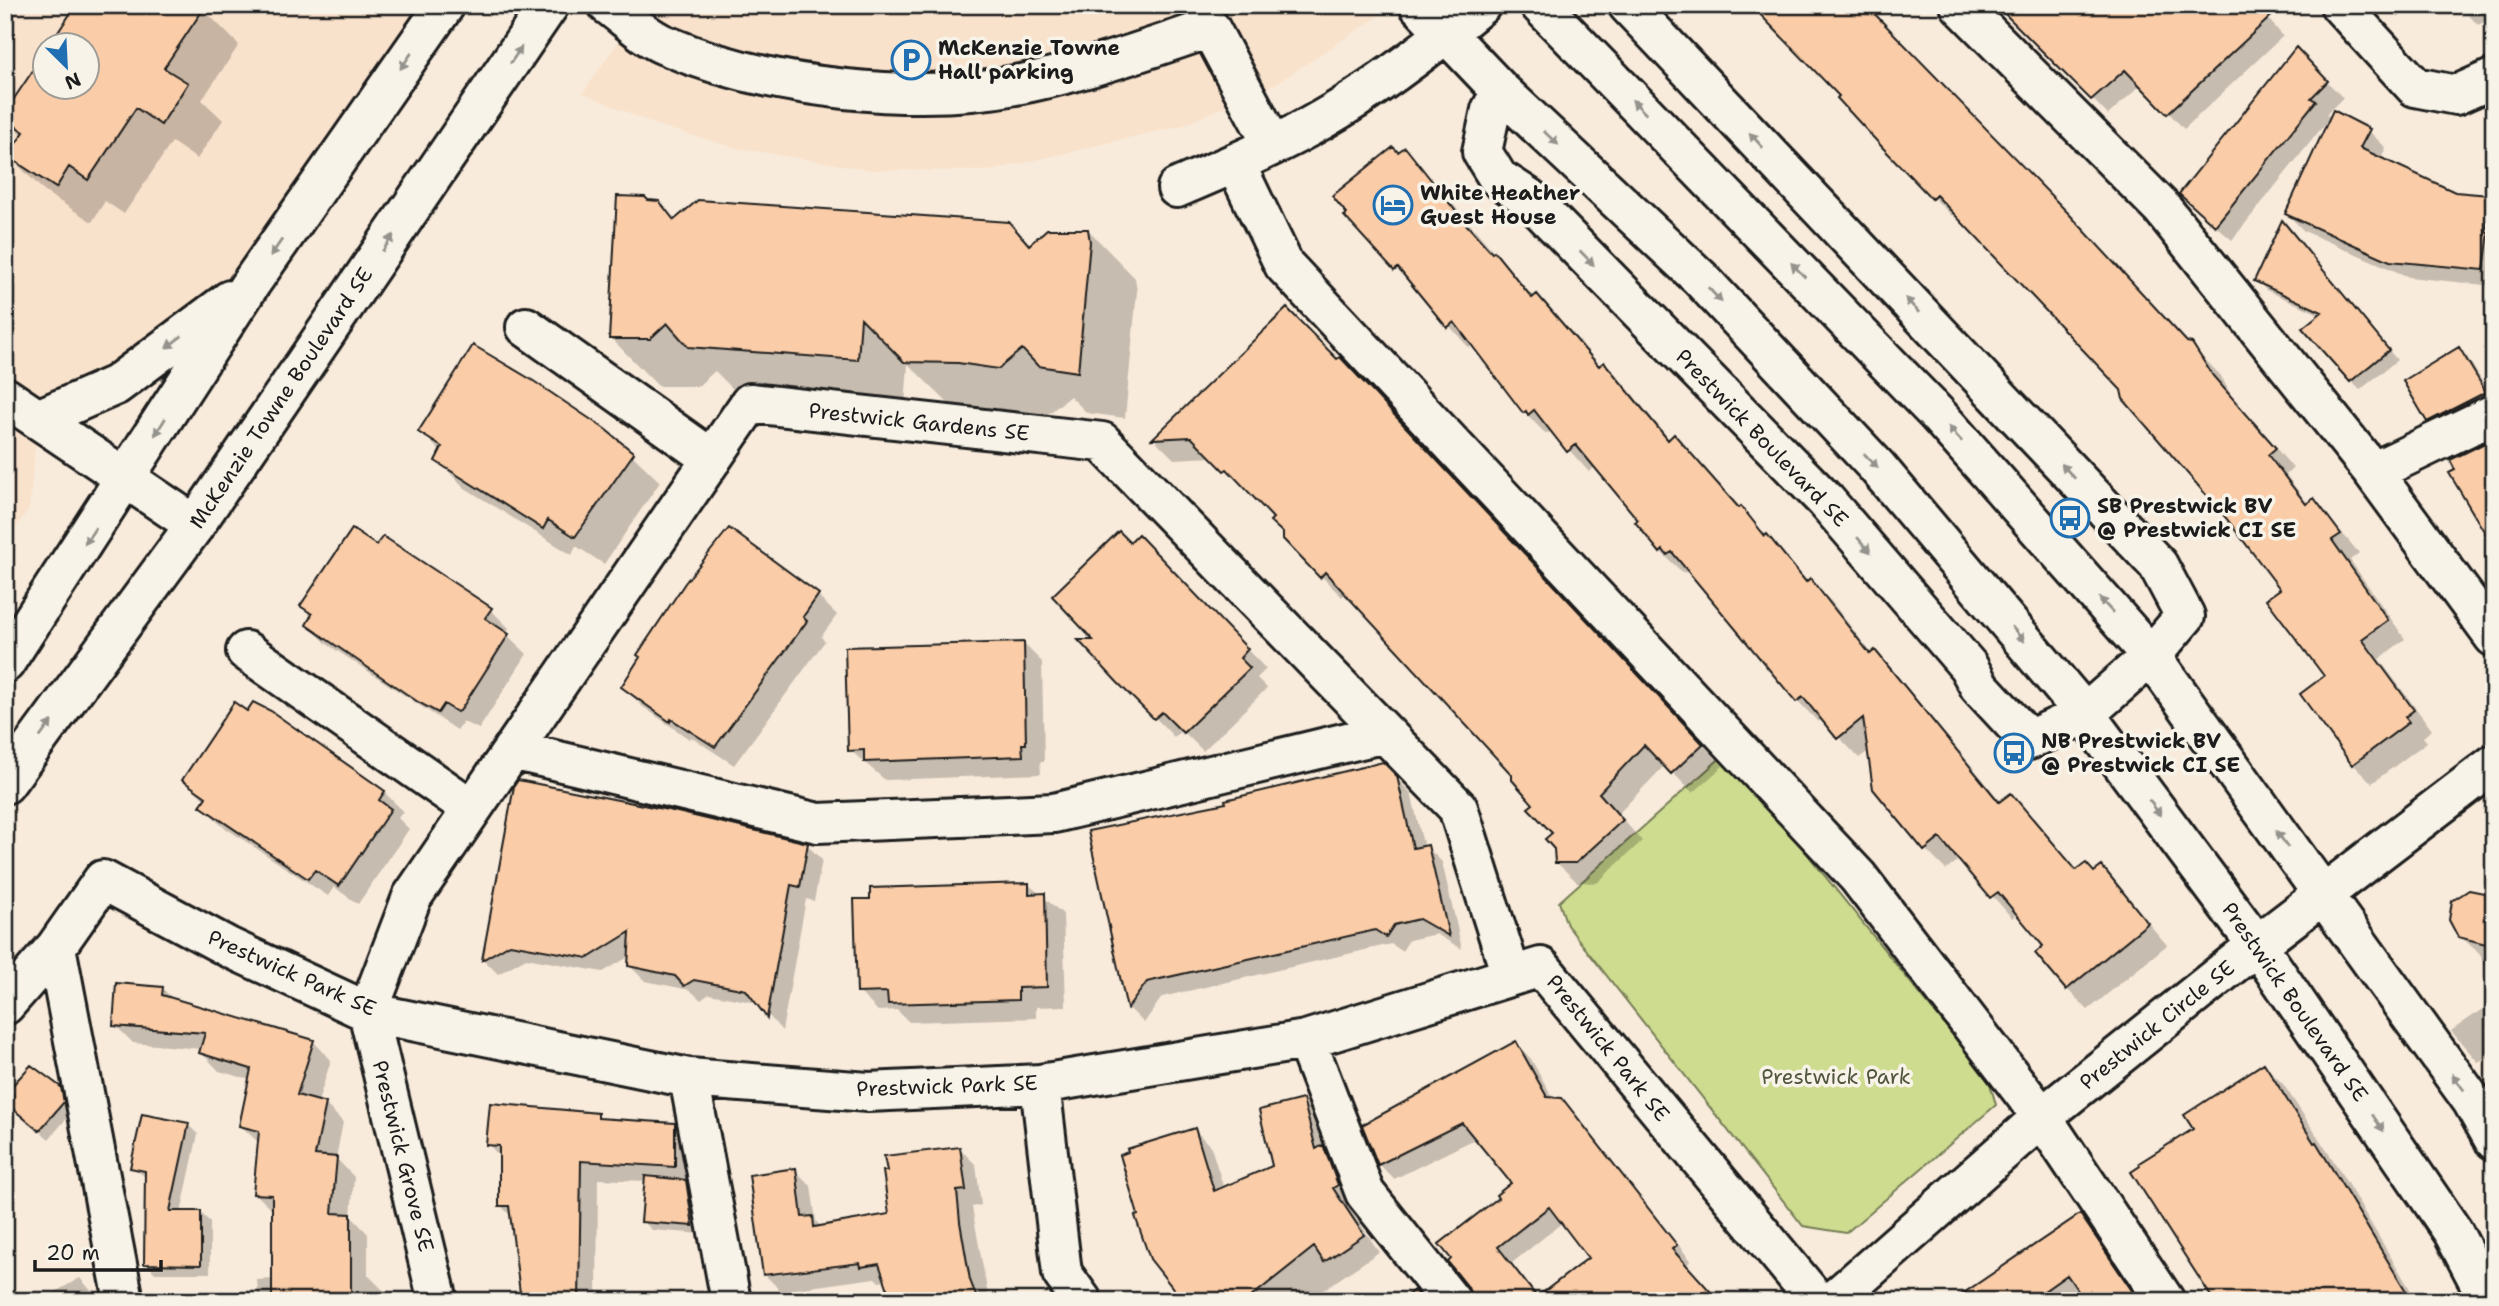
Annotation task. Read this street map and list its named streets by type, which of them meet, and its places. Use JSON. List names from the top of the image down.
{
  "streets": {
    "street": [
      "McKenzie Towne Boulevard SE",
      "Prestwick Gardens SE",
      "Prestwick Boulevard SE",
      "Prestwick Park SE",
      "Prestwick Circle SE",
      "Prestwick Grove SE"
    ]
  },
  "crossings": [
    ["Prestwick Gardens SE", "Prestwick Park SE"],
    ["Prestwick Gardens SE", "Prestwick Grove SE"],
    ["Prestwick Boulevard SE", "Prestwick Circle SE"],
    ["Prestwick Park SE", "Prestwick Grove SE"]
  ],
  "parks": ["Prestwick Park"],
  "places": {
    "parking": ["McKenzie Towne Hall parking"],
    "hotel": ["White Heather Guest House"],
    "bus stop": ["SB Prestwick BV @ Prestwick CI SE", "NB Prestwick BV @ Prestwick CI SE"]
  },
  "scale_bar": "20 m",
  "north": "bottom right"
}
